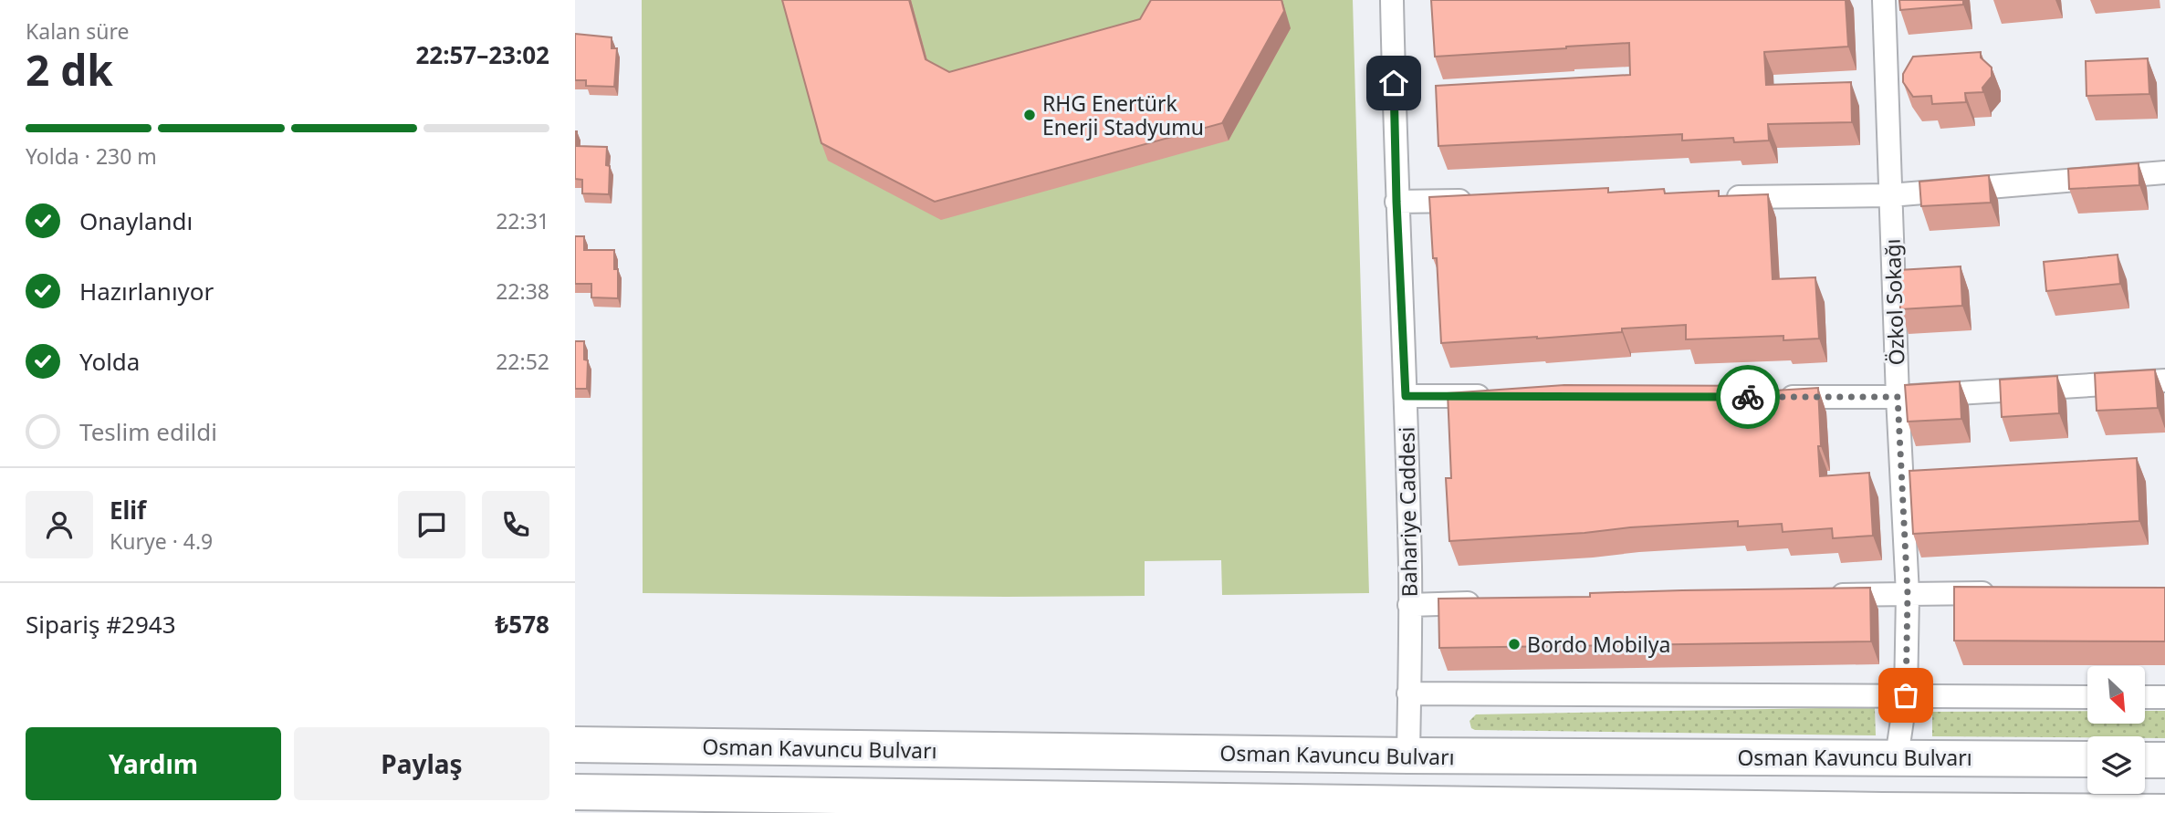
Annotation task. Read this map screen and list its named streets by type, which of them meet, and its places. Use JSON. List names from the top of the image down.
{
  "streets": {
    "highway": ["Osman Kavuncu Bulvarı"],
    "street": ["Özkol Sokağı", "Bahariye Caddesi"]
  },
  "crossings": [
    ["Özkol Sokağı", "Osman Kavuncu Bulvarı"],
    ["Bahariye Caddesi", "Osman Kavuncu Bulvarı"]
  ],
  "places": ["RHG Enertürk Enerji Stadyumu", "Bordo Mobilya"],
  "north": "bottom right",
  "page": {
    "heading": ["2 dk", "Kalan süre", "22:57–23:02"],
    "panel": [
      "Elif",
      "Kurye · 4.9",
      "Sipariş #2943",
      "₺578"
    ],
    "bar": "Yolda · 230 m",
    "list": [
      ["Onaylandı", "22:31"],
      ["Hazırlanıyor", "22:38"],
      ["Yolda", "22:52"],
      "Teslim edildi"
    ],
    "buttons": ["Yardım", "Paylaş"]
  }
}
